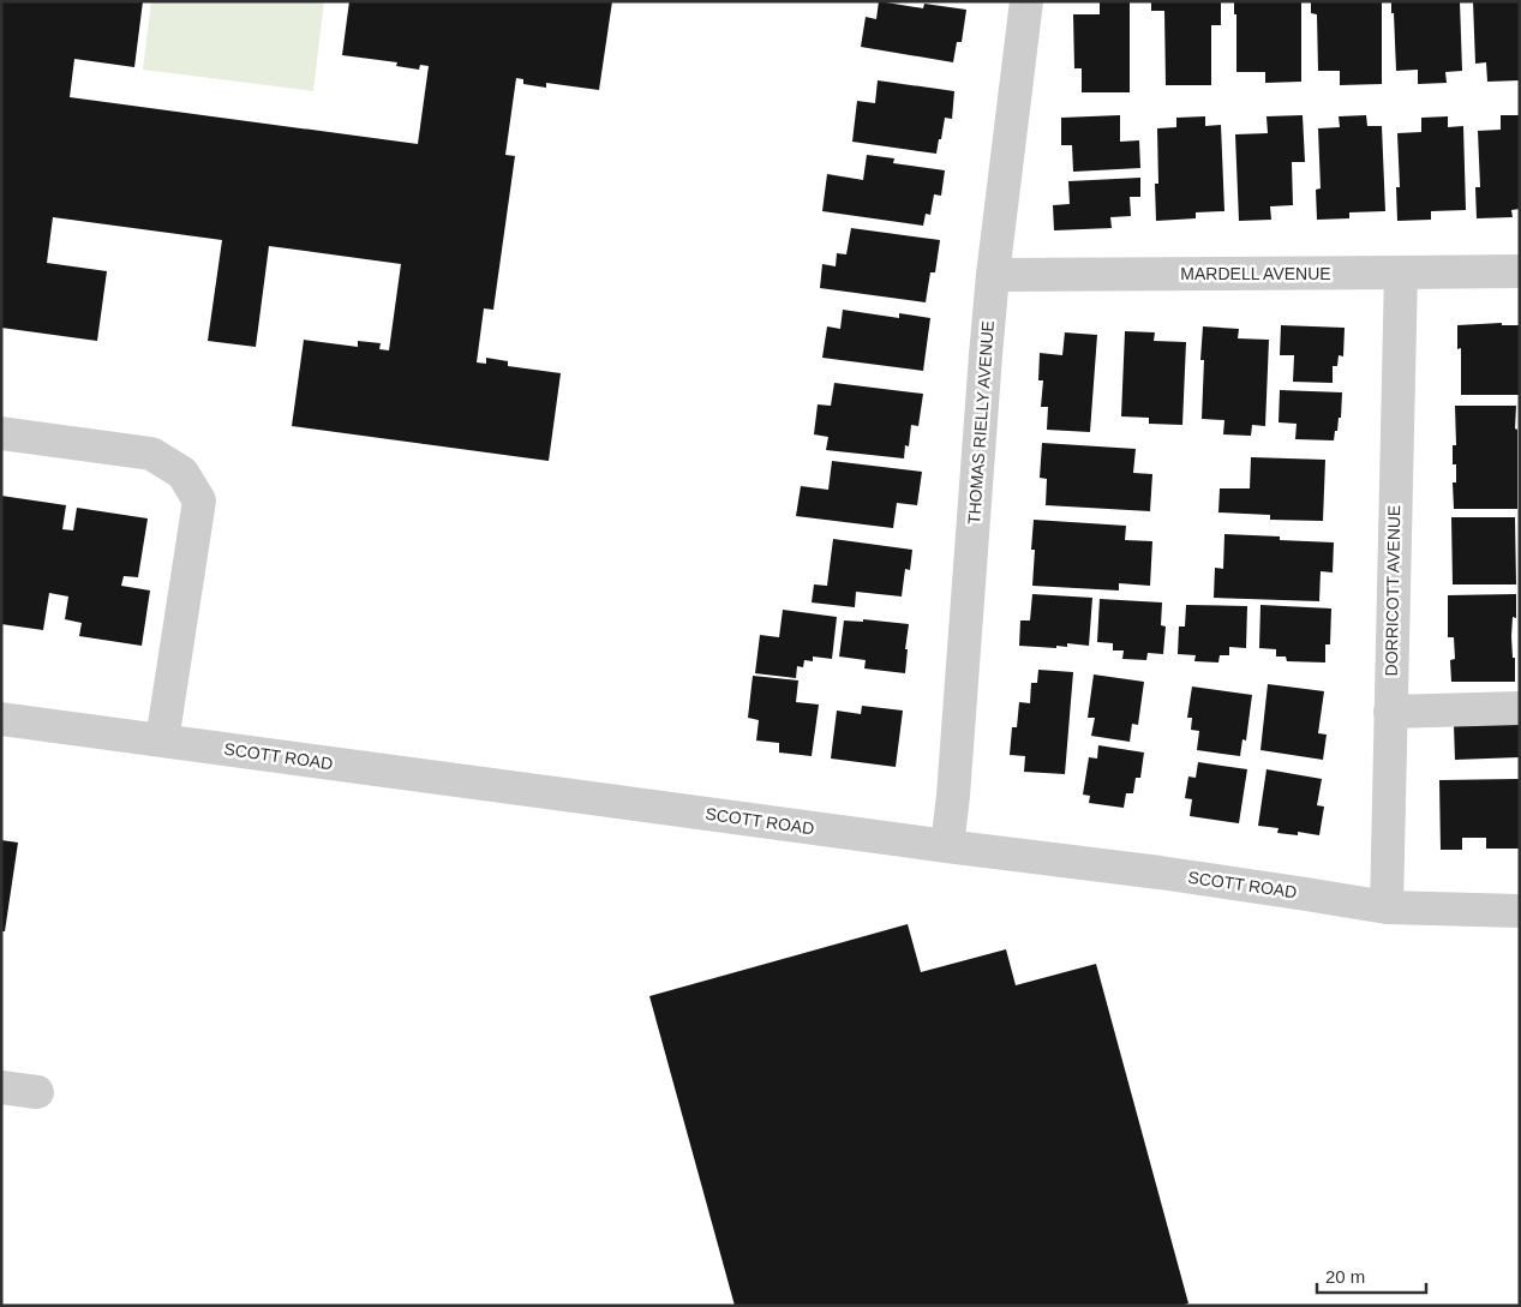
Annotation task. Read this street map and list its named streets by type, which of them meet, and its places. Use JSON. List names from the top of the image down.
{
  "streets": {
    "street": [
      "MARDELL AVENUE",
      "THOMAS RIELLY AVENUE",
      "DORRICOTT AVENUE",
      "SCOTT ROAD"
    ]
  },
  "crossings": [
    ["MARDELL AVENUE", "THOMAS RIELLY AVENUE"],
    ["MARDELL AVENUE", "DORRICOTT AVENUE"],
    ["THOMAS RIELLY AVENUE", "SCOTT ROAD"],
    ["DORRICOTT AVENUE", "SCOTT ROAD"]
  ],
  "scale_bar": "20 m"
}
